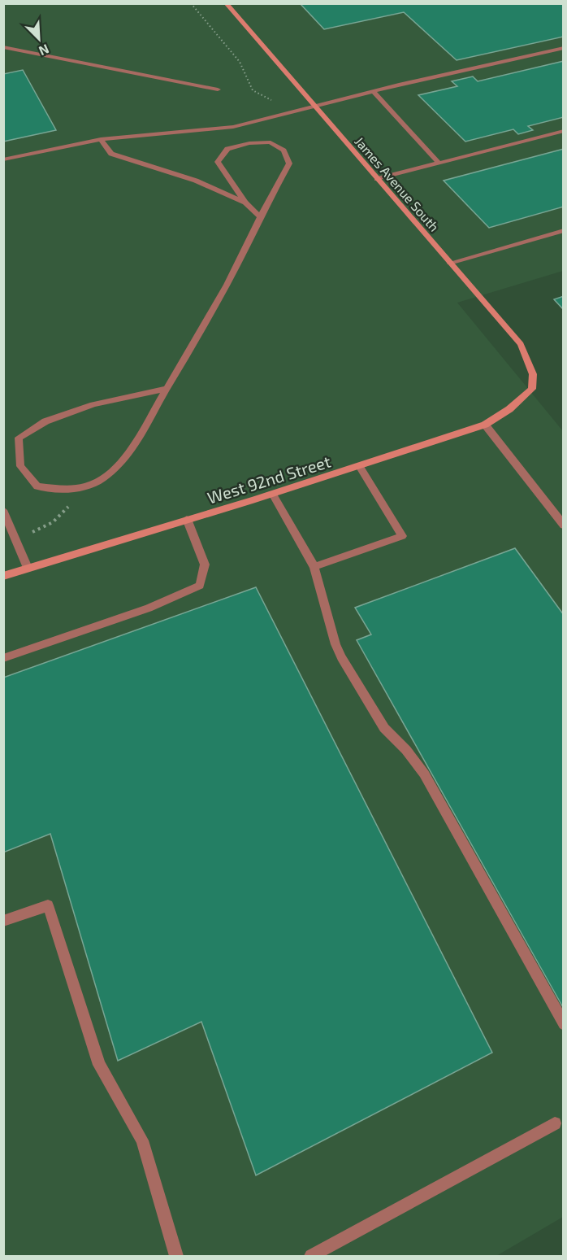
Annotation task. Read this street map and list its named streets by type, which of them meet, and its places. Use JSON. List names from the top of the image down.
{
  "streets": {
    "street": ["James Avenue South", "West 92nd Street"]
  },
  "crossings": [
    ["James Avenue South", "West 92nd Street"]
  ],
  "north": "bottom right"
}
